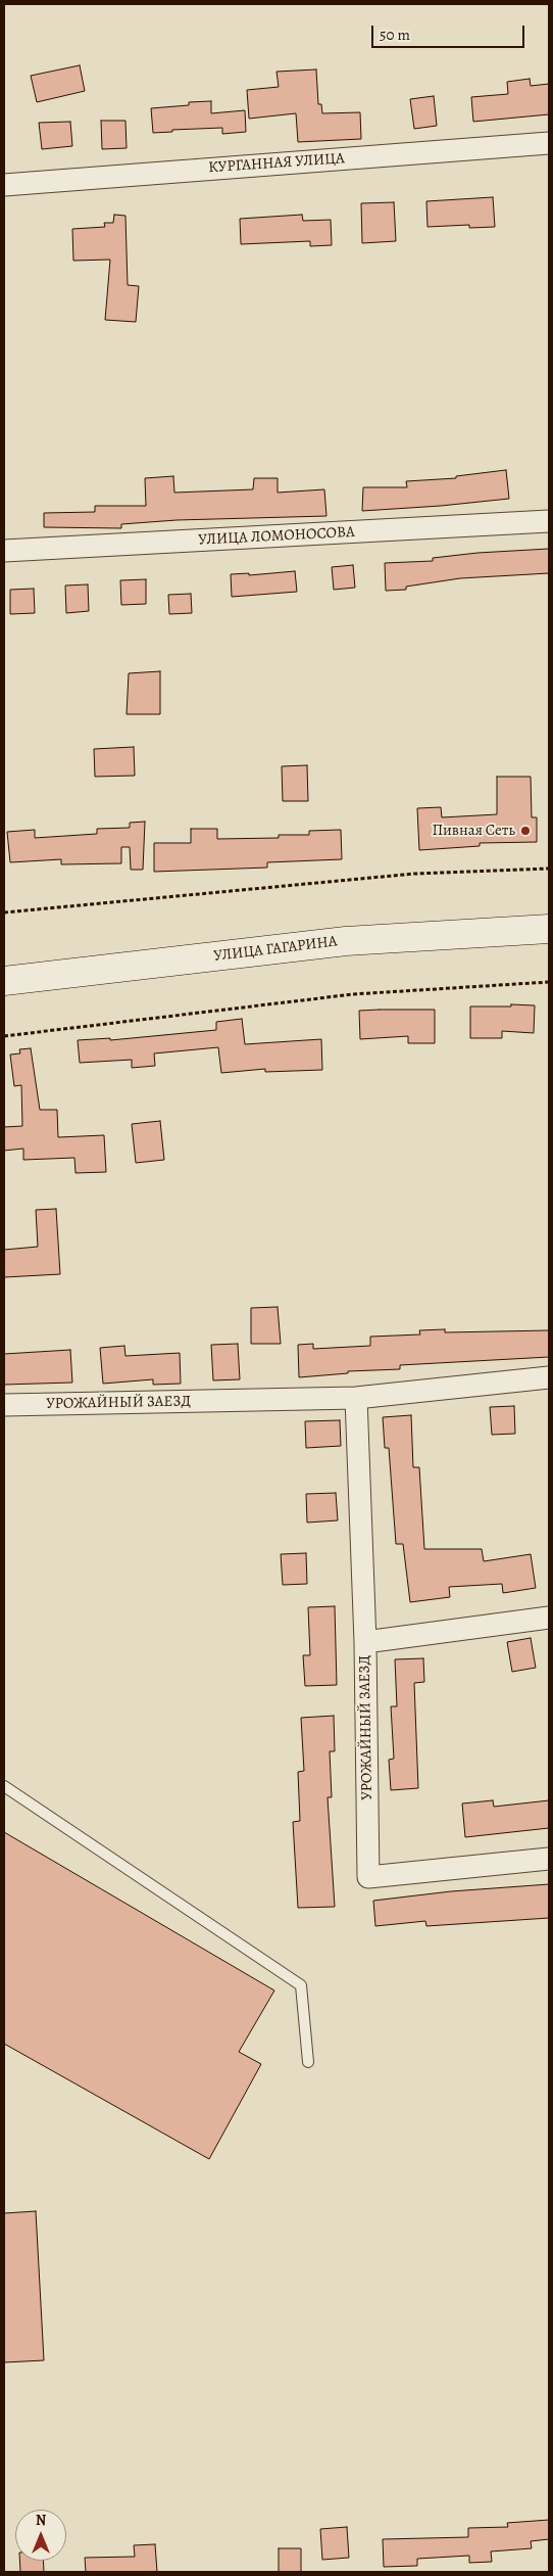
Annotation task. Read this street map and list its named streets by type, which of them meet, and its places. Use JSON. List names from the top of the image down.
{
  "streets": {
    "main road": ["УЛИЦА ГАГАРИНА"],
    "street": ["КУРГАННАЯ УЛИЦА", "УЛИЦА ЛОМОНОСОВА", "УРОЖАЙНЫЙ ЗАЕЗД"]
  },
  "places": ["Пивная Сеть"],
  "scale_bar": "50 m",
  "north": "top"
}
